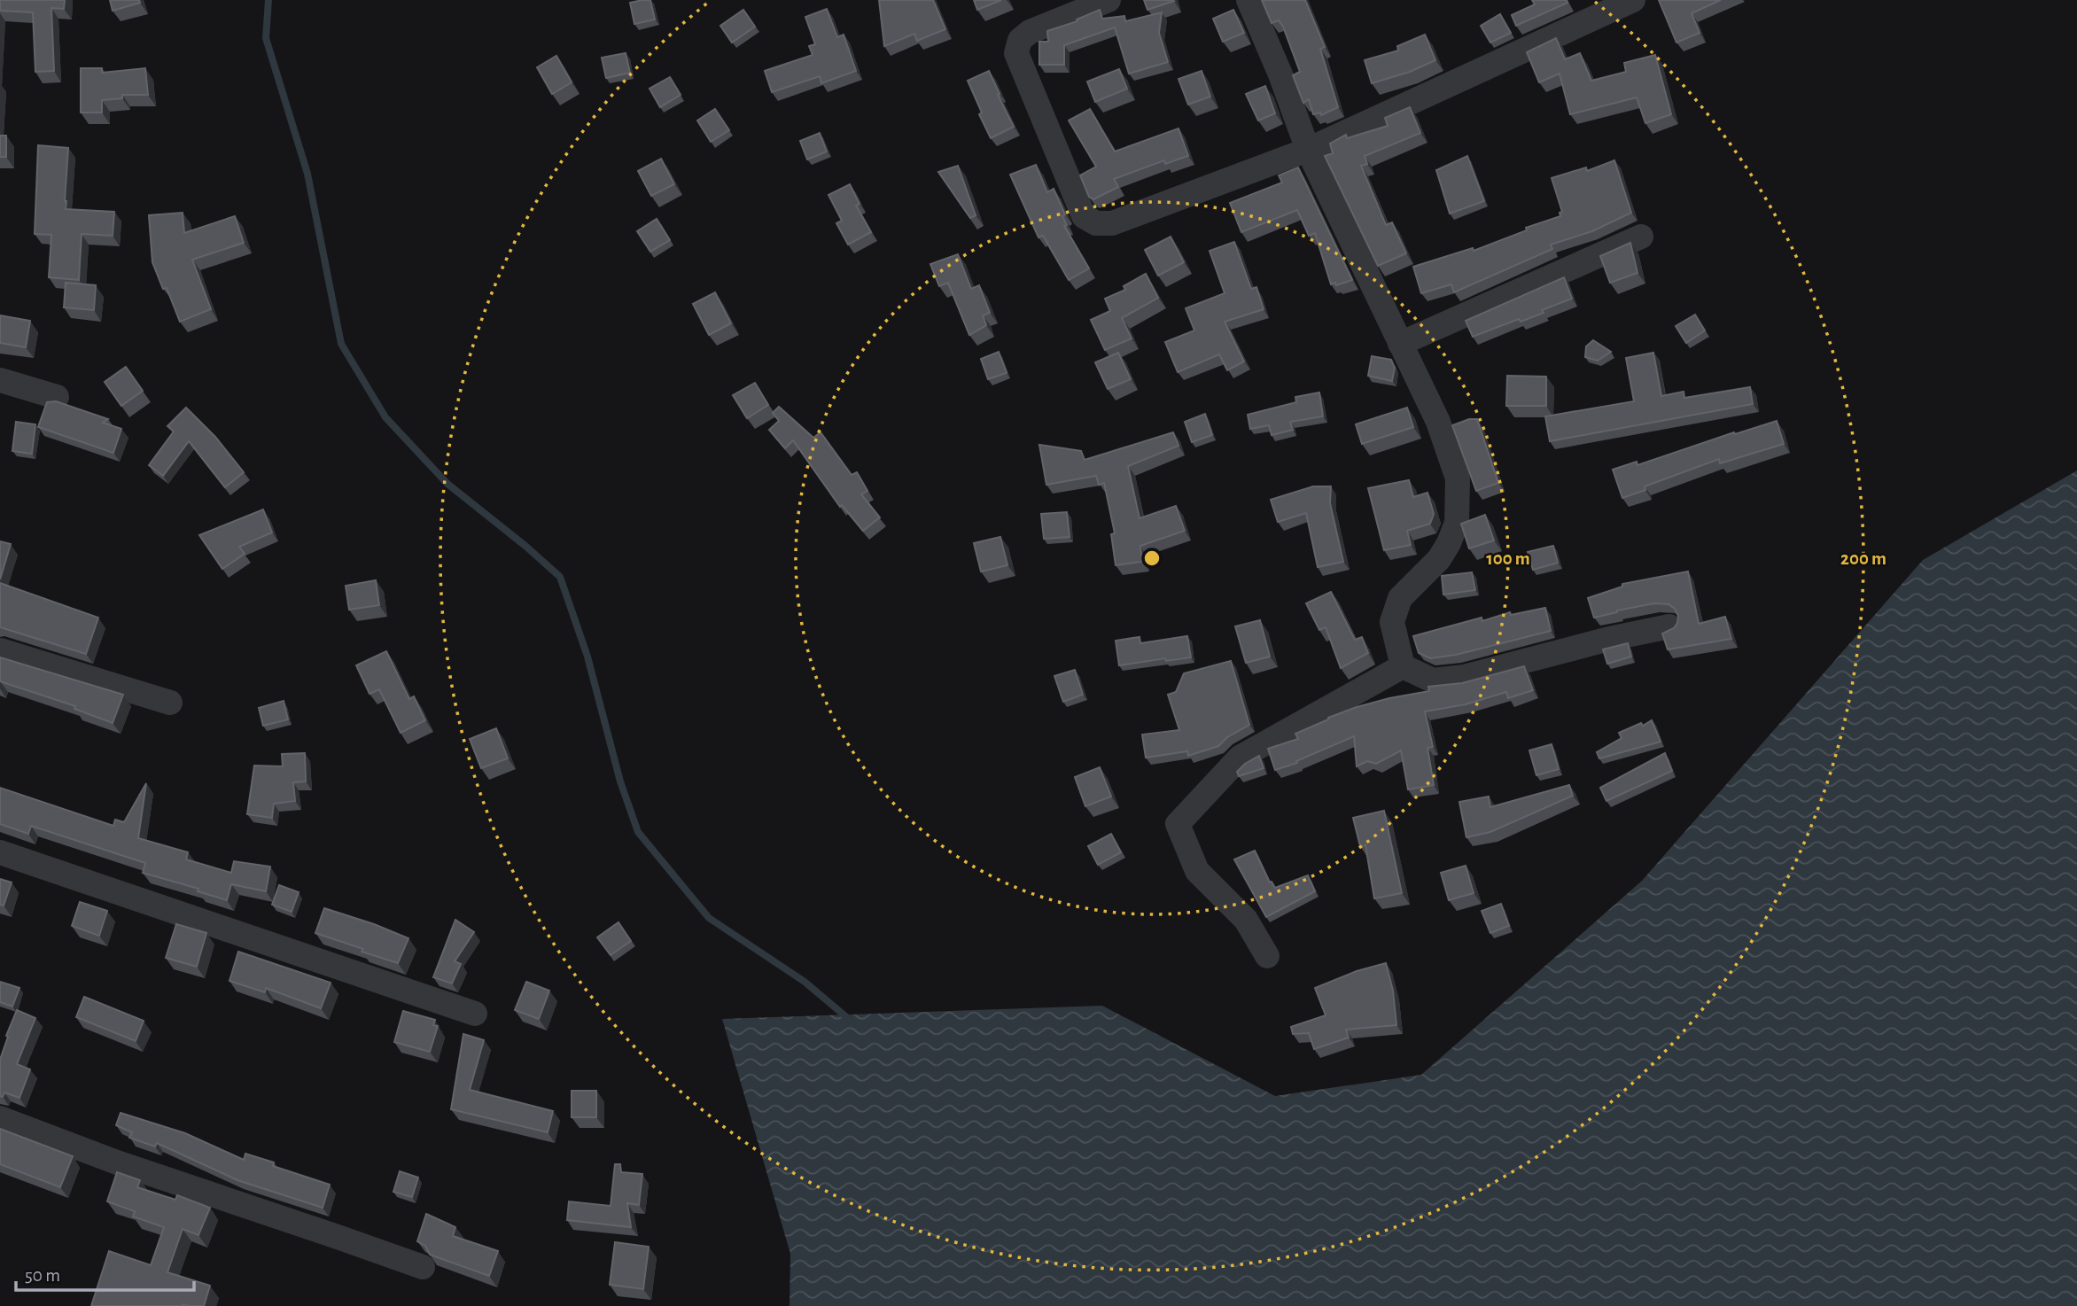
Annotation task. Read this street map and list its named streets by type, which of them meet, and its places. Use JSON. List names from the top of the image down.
{
  "scale_bar": "50 m",
  "rings": ["100 m", "200 m"]
}
